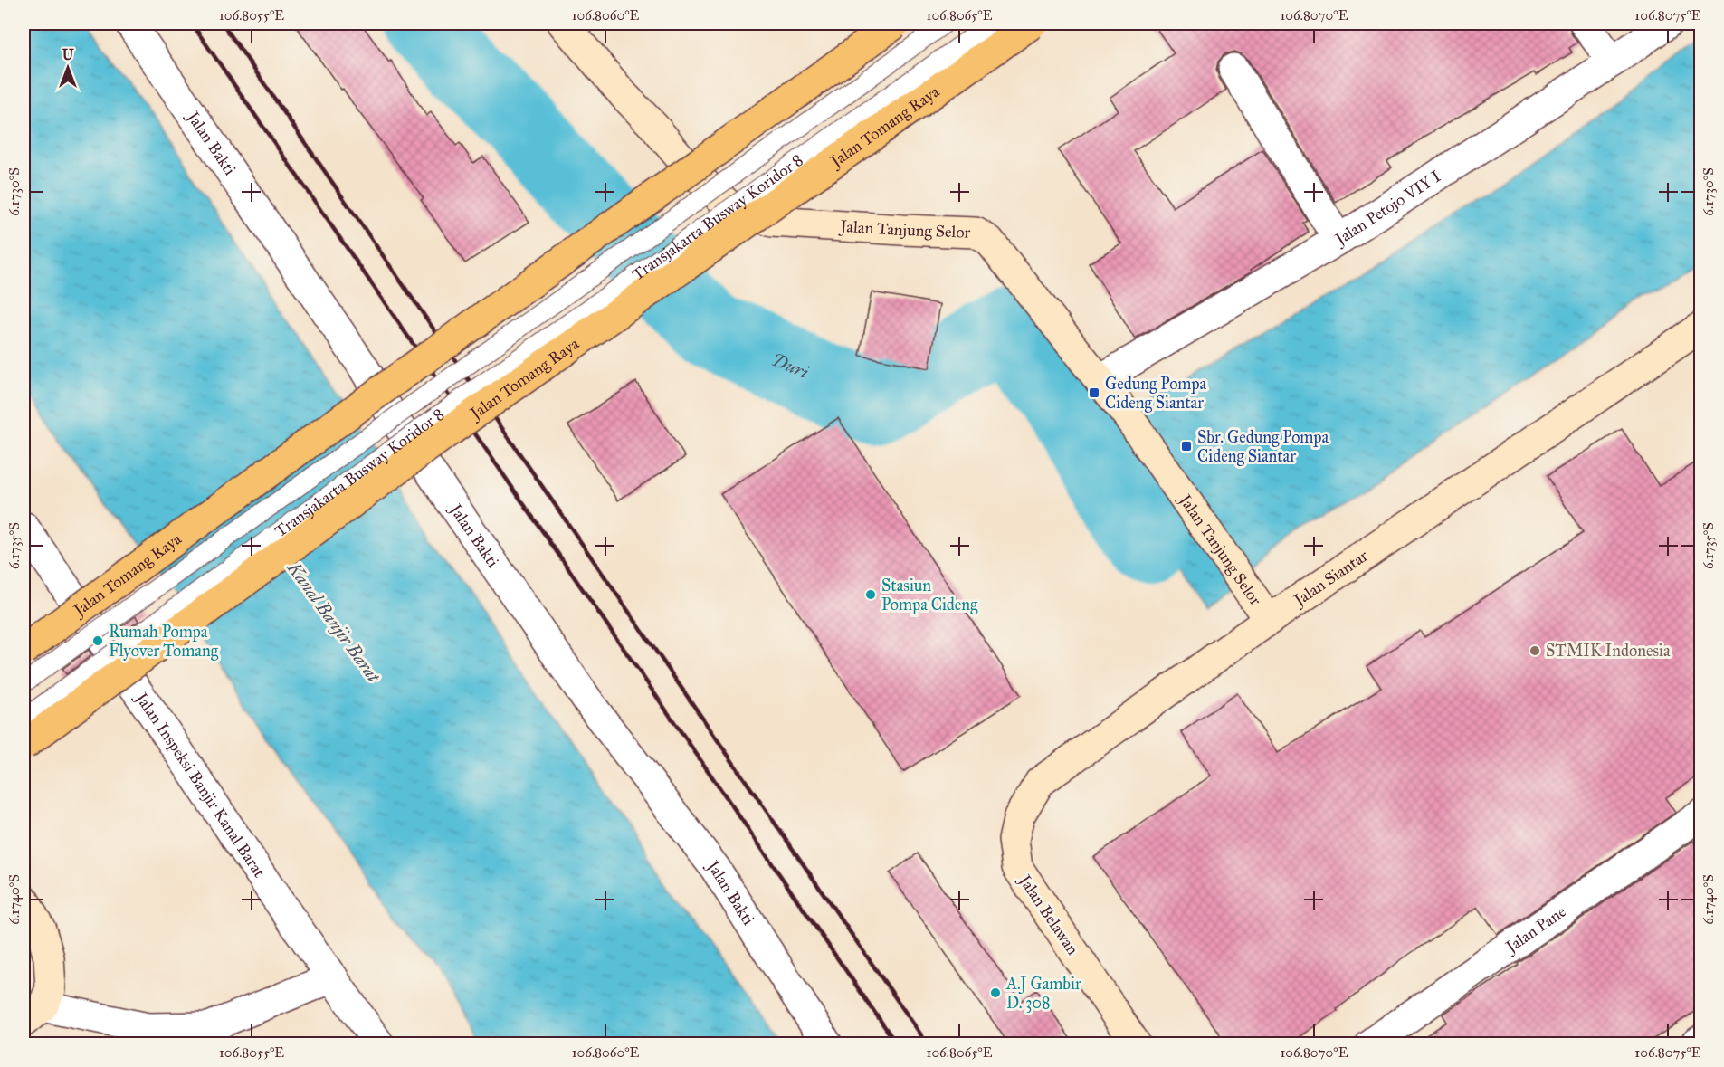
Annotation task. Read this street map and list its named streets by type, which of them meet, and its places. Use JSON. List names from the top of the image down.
{
  "streets": {
    "main road": ["Jalan Tomang Raya"],
    "street": [
      "Jalan Bakti",
      "Jalan Petojo VIY I",
      "Jalan Tanjung Selor",
      "Jalan Siantar",
      "Jalan Inspeksi Banjir Kanal Barat",
      "Jalan Belawan",
      "Jalan Pane"
    ],
    "lane": ["Transjakarta Busway Koridor 8"]
  },
  "crossings": [
    ["Jalan Petojo VIY I", "Jalan Tanjung Selor"],
    ["Jalan Tanjung Selor", "Jalan Siantar"],
    ["Jalan Siantar", "Jalan Belawan"]
  ],
  "water": ["Duri", "Kanal Banjir Barat"],
  "places": {
    "transit": ["Gedung Pompa Cideng Siantar", "Sbr. Gedung Pompa Cideng Siantar"],
    "other": [
      "Stasiun Pompa Cideng",
      "Rumah Pompa Flyover Tomang",
      "STMIK Indonesia",
      "A.J Gambir D. 308"
    ]
  },
  "north": "top",
  "coordinates": [
    "106.8055°E",
    "106.8060°E",
    "106.8065°E",
    "106.8070°E",
    "106.8075°E",
    "6.1730°S",
    "6.1735°S",
    "6.1740°S"
  ]
}
